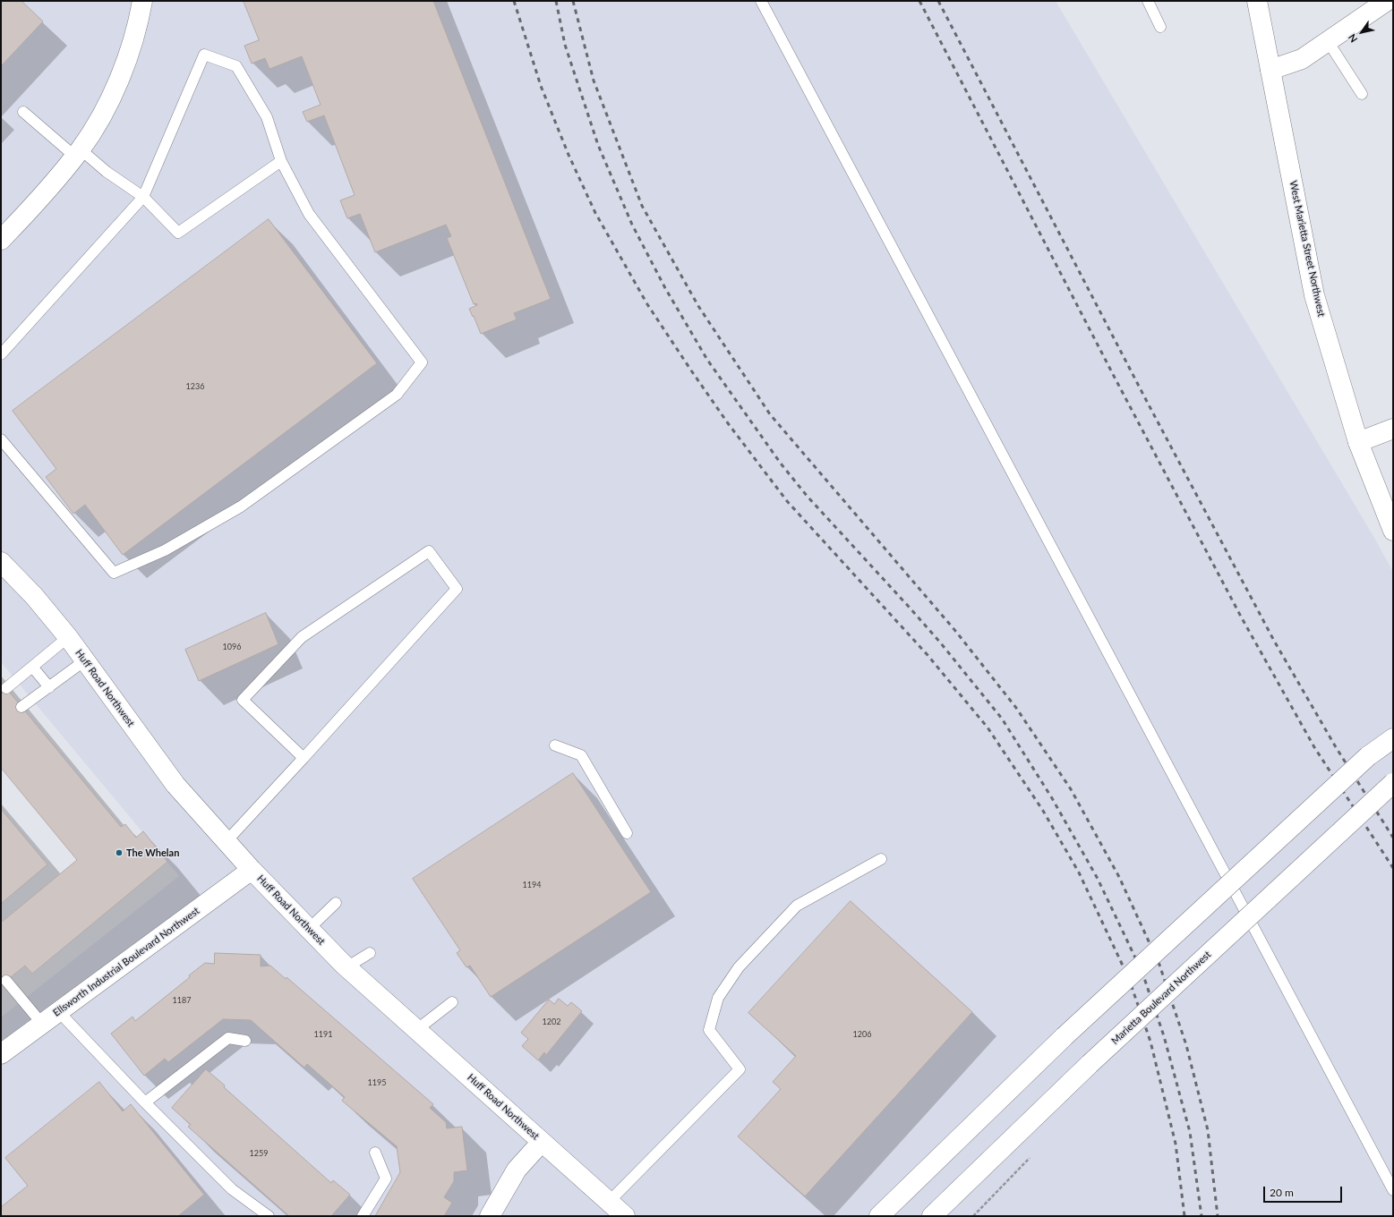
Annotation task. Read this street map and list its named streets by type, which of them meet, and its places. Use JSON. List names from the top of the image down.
{
  "streets": {
    "street": [
      "West Marietta Street Northwest",
      "Huff Road Northwest",
      "Ellsworth Industrial Boulevard Northwest",
      "Marietta Boulevard Northwest"
    ]
  },
  "crossings": [
    ["Huff Road Northwest", "Ellsworth Industrial Boulevard Northwest"]
  ],
  "places": ["The Whelan"],
  "house_numbers": [
    "1236",
    "1096",
    "1194",
    "1187",
    "1202",
    "1191",
    "1206",
    "1195",
    "1259"
  ],
  "scale_bar": "20 m",
  "north": "bottom left"
}
